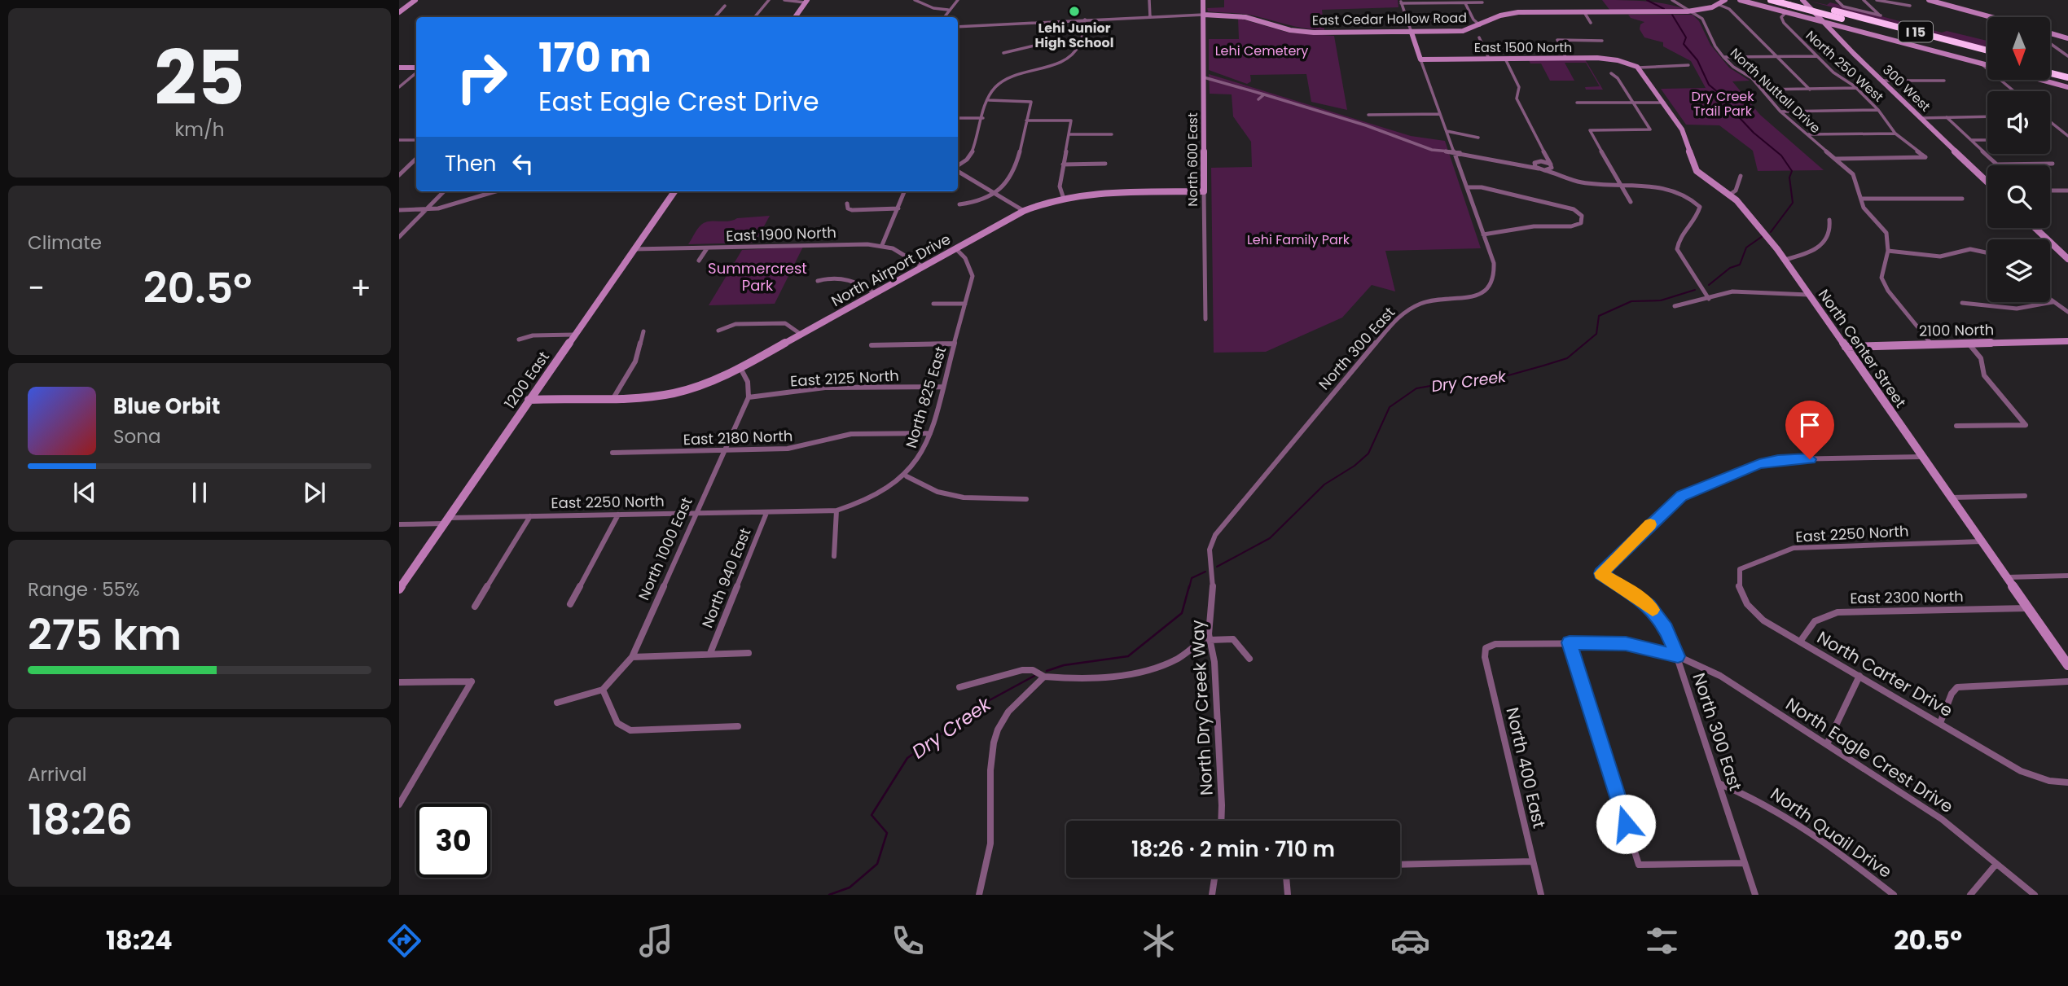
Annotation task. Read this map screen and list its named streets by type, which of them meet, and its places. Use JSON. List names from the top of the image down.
{
  "streets": {
    "highway": ["I 15"],
    "street": [
      "East Cedar Hollow Road",
      "East 1500 North",
      "North 250 West",
      "300 West",
      "North Nuttall Drive",
      "North 600 East",
      "East 1900 North",
      "North Airport Drive",
      "2100 North",
      "North 300 East",
      "North Center Street",
      "East 2125 North",
      "1200 East",
      "North 825 East",
      "East 2180 North",
      "East 2250 North",
      "North 1000 East",
      "North 940 East",
      "East 2300 North",
      "North Carter Drive",
      "North Dry Creek Way",
      "North Eagle Crest Drive",
      "North 400 East",
      "North Quail Drive"
    ]
  },
  "crossings": [
    ["East Cedar Hollow Road", "North Nuttall Drive"],
    ["East Cedar Hollow Road", "North 600 East"],
    ["East Cedar Hollow Road", "North 300 East"],
    ["East 1500 North", "North 300 East"],
    ["East 1500 North", "North Center Street"],
    ["North 250 West", "North Nuttall Drive"],
    ["North 600 East", "North Airport Drive"],
    ["East 1900 North", "North Airport Drive"],
    ["East 1900 North", "1200 East"],
    ["North Airport Drive", "1200 East"],
    ["North Airport Drive", "North 825 East"],
    ["2100 North", "North Center Street"],
    ["North 300 East", "North Center Street"],
    ["North 300 East", "North Dry Creek Way"],
    ["North 300 East", "North Eagle Crest Drive"],
    ["North 300 East", "North Quail Drive"],
    ["North Center Street", "East 2250 North"],
    ["North Center Street", "East 2300 North"],
    ["East 2125 North", "North 825 East"],
    ["East 2125 North", "North 1000 East"],
    ["1200 East", "East 2250 North"],
    ["North 825 East", "East 2180 North"],
    ["North 825 East", "East 2250 North"],
    ["East 2180 North", "North 1000 East"],
    ["East 2250 North", "North 1000 East"],
    ["East 2250 North", "North 940 East"],
    ["East 2250 North", "North Carter Drive"],
    ["East 2300 North", "North Carter Drive"],
    ["North Eagle Crest Drive", "North 400 East"]
  ],
  "water": ["Dry Creek"],
  "parks": [
    "Lehi Cemetery",
    "Dry Creek Trail Park",
    "Lehi Family Park",
    "Summercrest Park"
  ],
  "places": ["Lehi Junior High School"],
  "north": "bottom",
  "page": {
    "tile": [
      ["25", "km/h"],
      "Climate",
      ["Range · 55%", "275 km"],
      ["Arrival", "18:26"]
    ],
    "turn": ["170 m", "East Eagle Crest Drive"],
    "then": "Then",
    "heat": ["−", "20.5°", "+"],
    "song": ["Blue Orbit", "Sona"],
    "limit": "30",
    "trip": "18:26 · 2 min · 710 m",
    "tabs": ["18:24", "20.5°"]
  }
}
